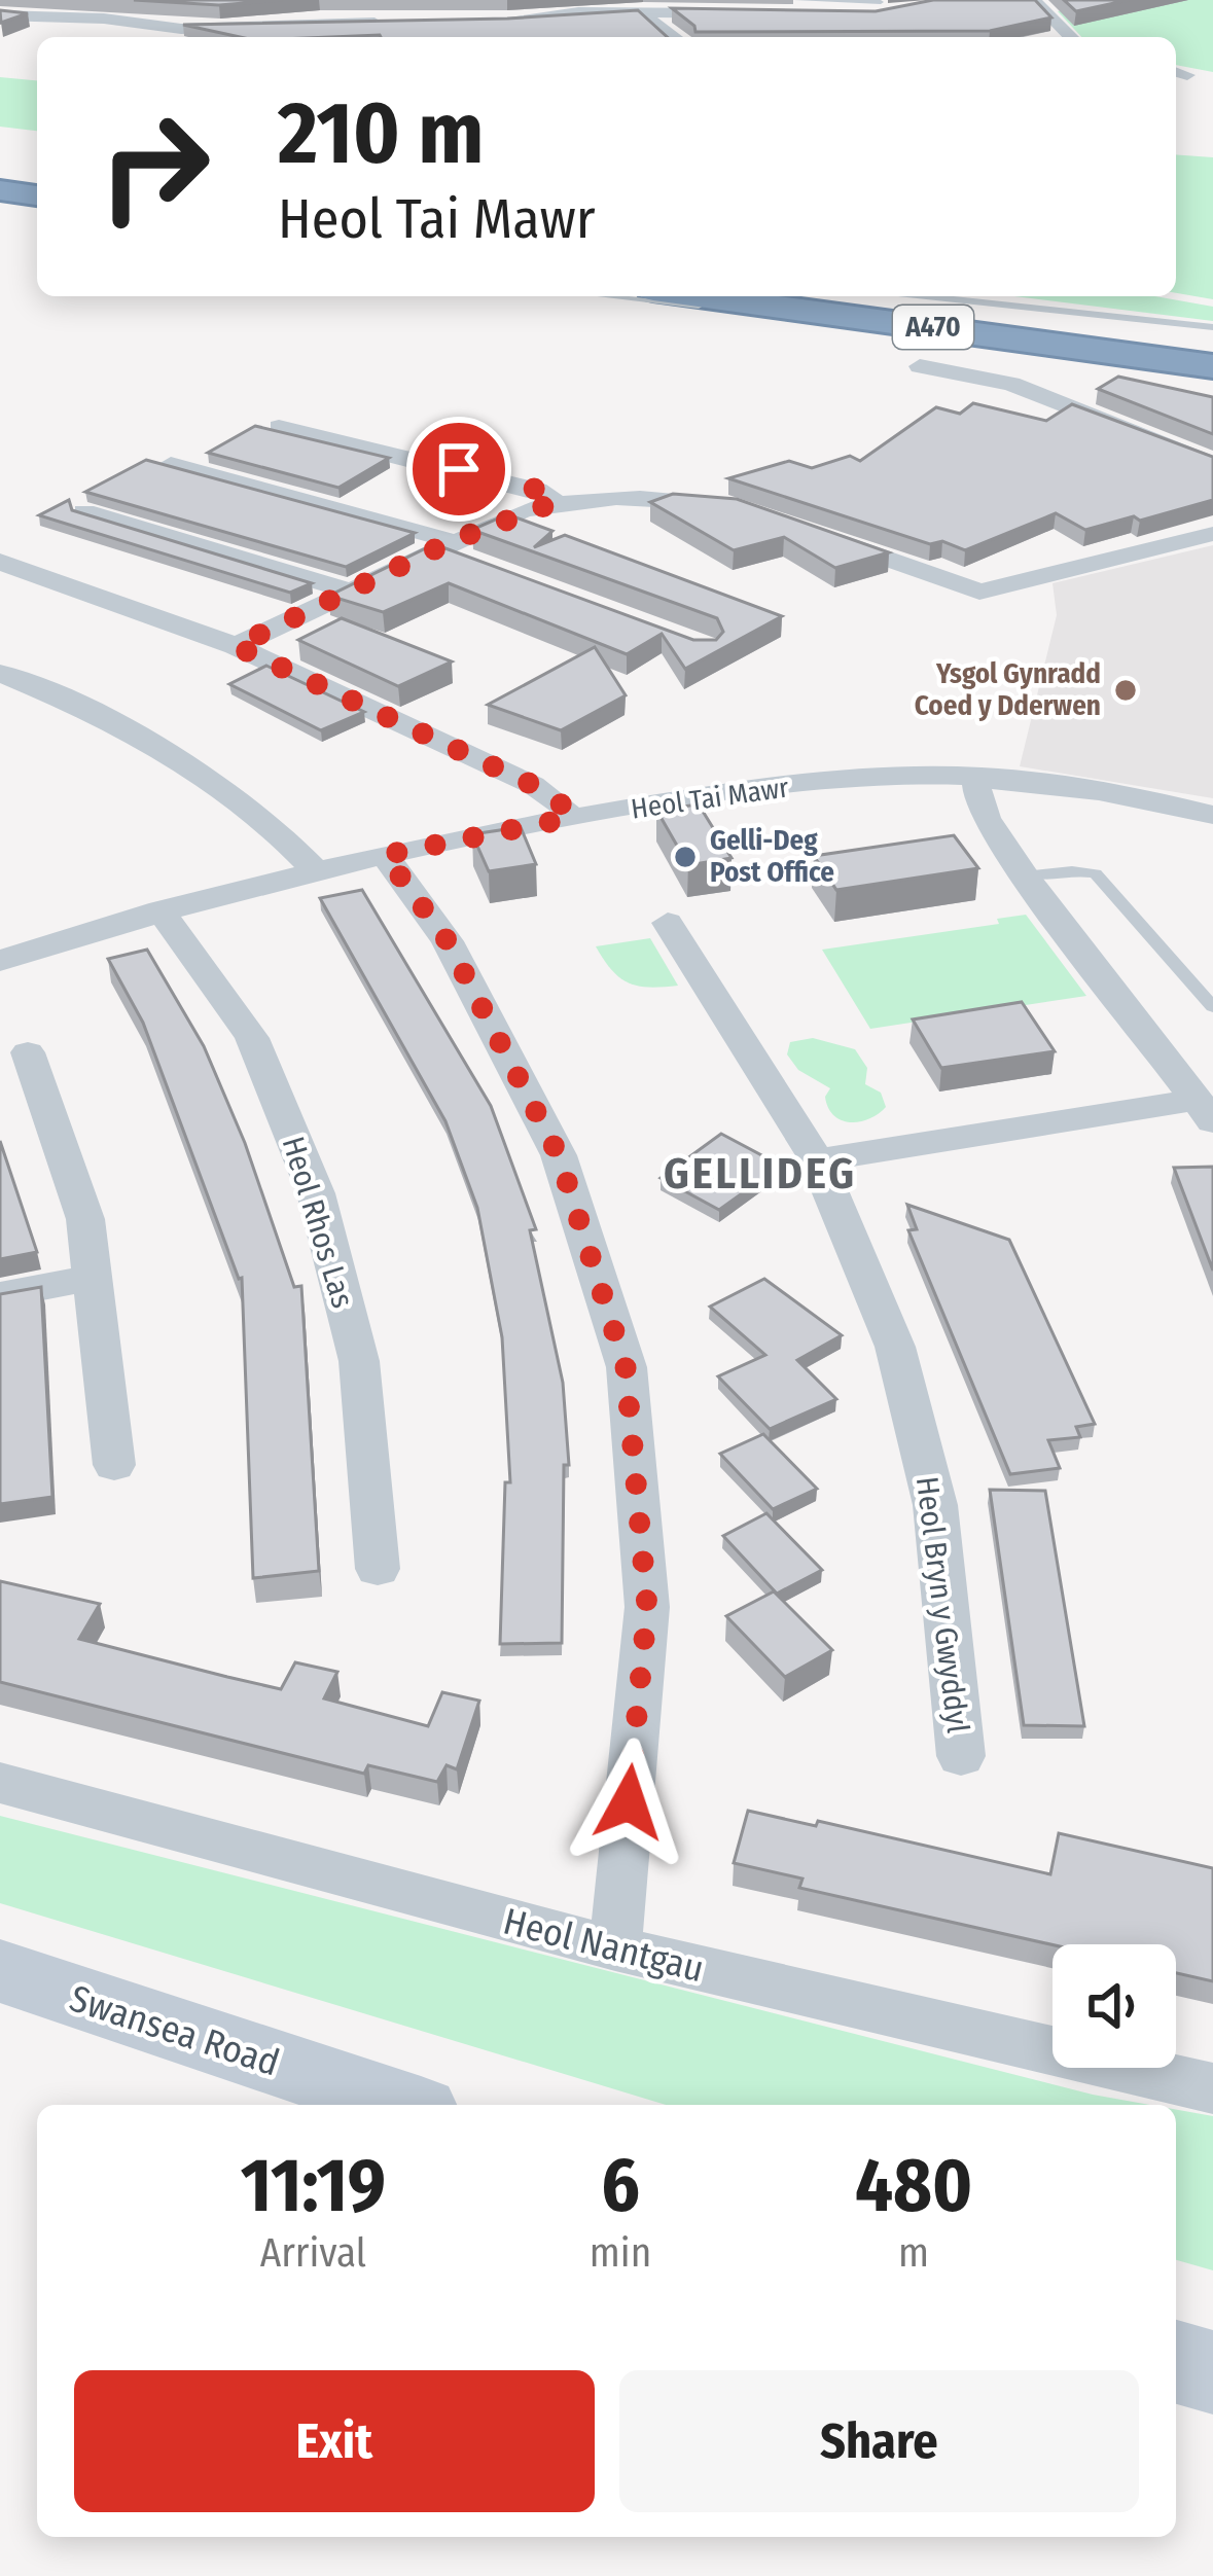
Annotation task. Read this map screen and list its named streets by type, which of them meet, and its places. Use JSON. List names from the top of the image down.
{
  "streets": {
    "highway": ["A470"],
    "street": [
      "Heol Tai Mawr",
      "Heol Rhos Las",
      "Heol Bryn y Gwyddyl",
      "Heol Nantgau",
      "Swansea Road"
    ]
  },
  "crossings": [
    ["Heol Tai Mawr", "Heol Rhos Las"]
  ],
  "districts": ["GELLIDEG"],
  "places": ["Ysgol Gynradd Coed y Dderwen", "Gelli-Deg Post Office"],
  "page": {
    "turn": ["210 m", "Heol Tai Mawr"],
    "eta": [
      "11:19",
      "Arrival",
      "6",
      "min",
      "480",
      "m"
    ],
    "buttons": ["Exit", "Share"]
  }
}
